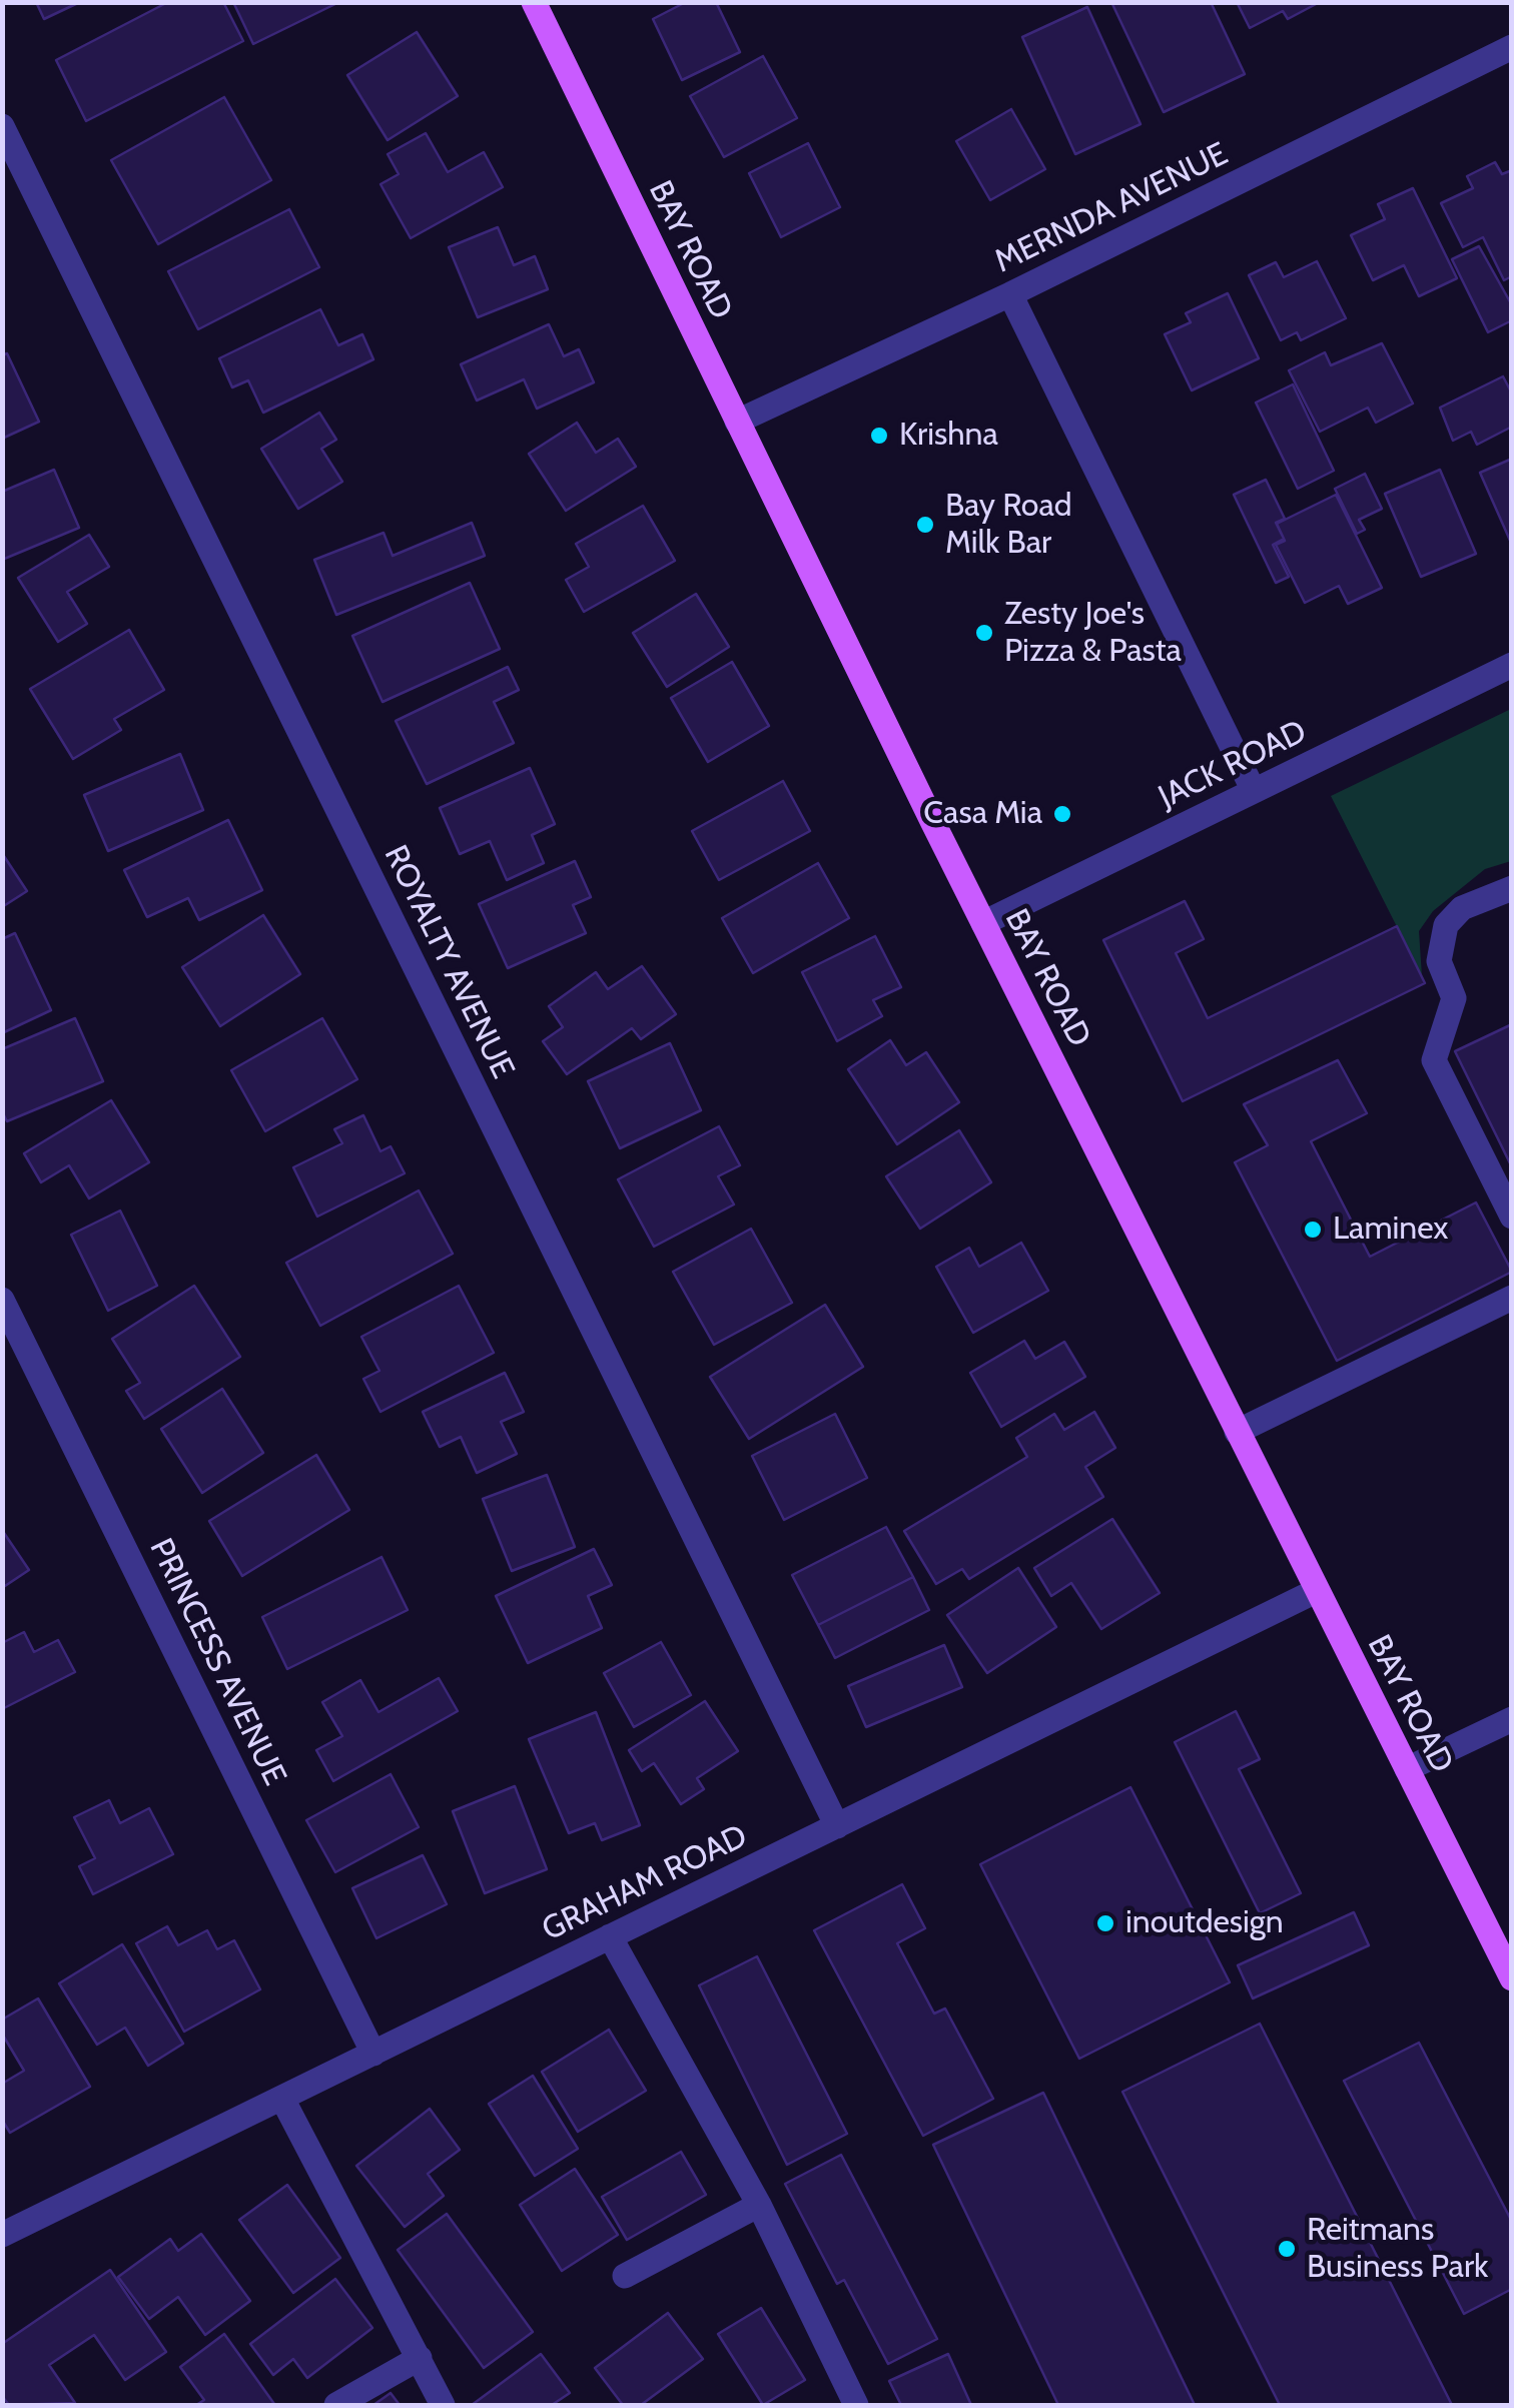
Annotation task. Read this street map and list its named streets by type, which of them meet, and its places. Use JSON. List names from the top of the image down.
{
  "streets": {
    "main road": ["BAY ROAD"],
    "street": [
      "MERNDA AVENUE",
      "JACK ROAD",
      "ROYALTY AVENUE",
      "PRINCESS AVENUE",
      "GRAHAM ROAD"
    ]
  },
  "crossings": [
    ["MERNDA AVENUE", "BAY ROAD"],
    ["BAY ROAD", "JACK ROAD"],
    ["BAY ROAD", "GRAHAM ROAD"],
    ["ROYALTY AVENUE", "GRAHAM ROAD"],
    ["PRINCESS AVENUE", "GRAHAM ROAD"]
  ],
  "places": [
    "Krishna",
    "Bay Road Milk Bar",
    "Zesty Joe's Pizza & Pasta",
    "Casa Mia",
    "Laminex",
    "inoutdesign",
    "Reitmans Business Park"
  ]
}
